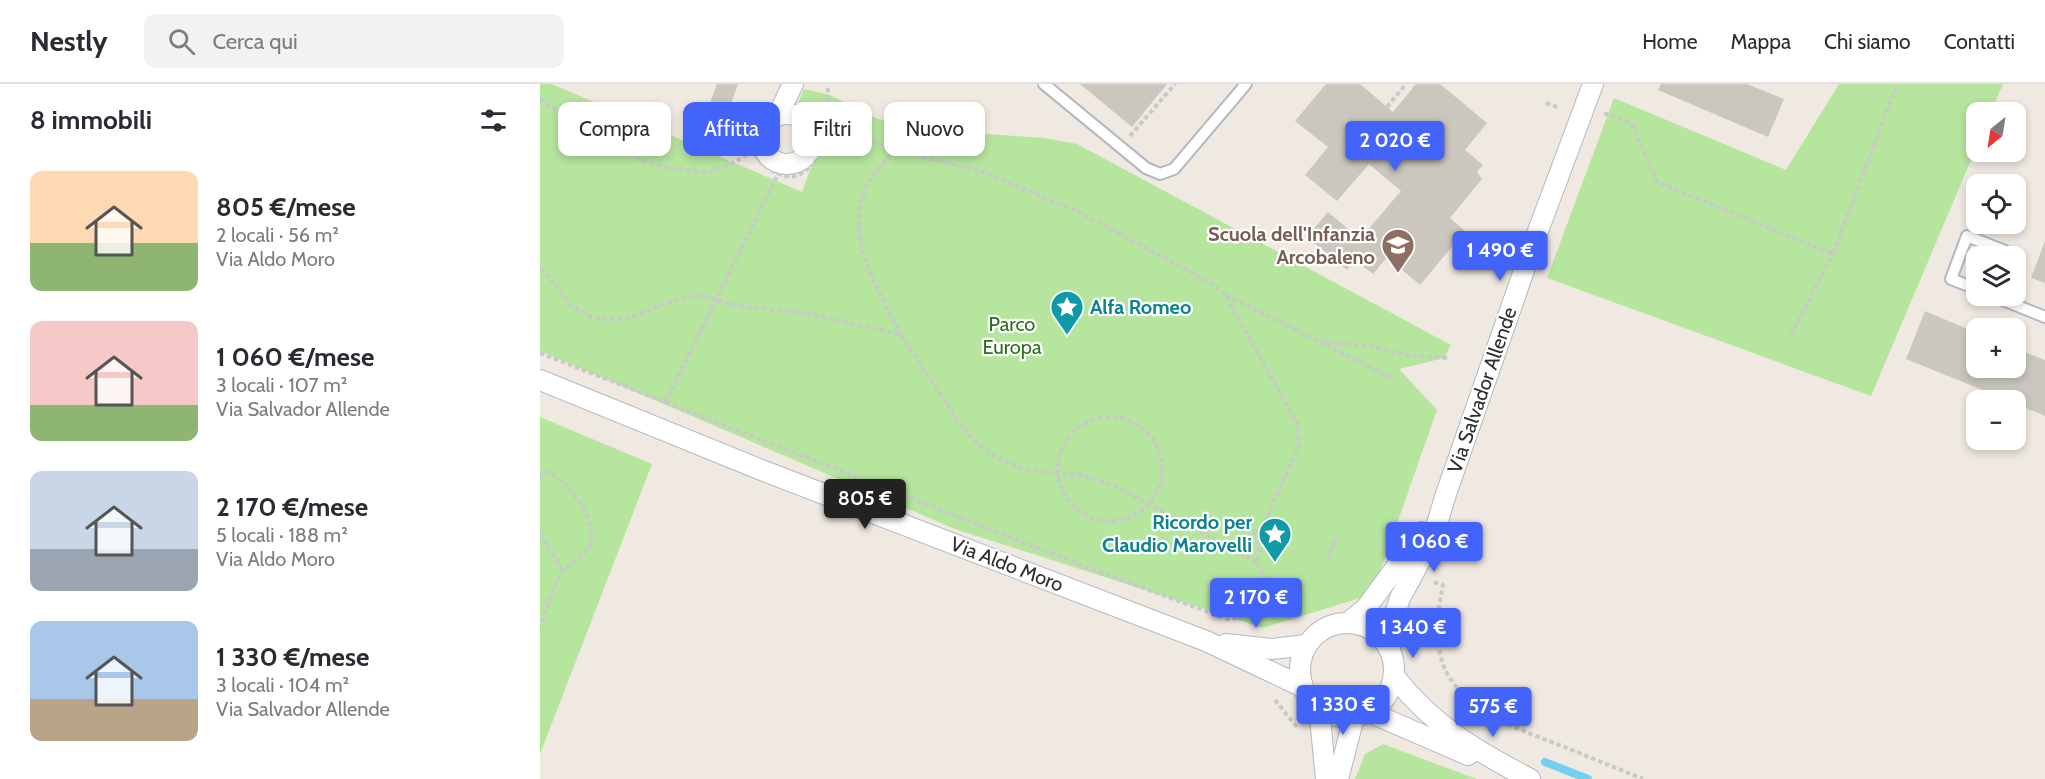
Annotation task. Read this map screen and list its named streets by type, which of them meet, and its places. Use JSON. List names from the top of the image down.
{
  "streets": {
    "street": ["Via Salvador Allende", "Via Aldo Moro"]
  },
  "crossings": [
    ["Via Salvador Allende", "Via Aldo Moro"]
  ],
  "parks": ["Parco Europa"],
  "places": {
    "school or university": ["Scuola dell'Infanzia Arcobaleno"],
    "place": ["Alfa Romeo", "Ricordo per Claudio Marovelli"]
  },
  "north": "bottom left",
  "page": {
    "header": "Nestly",
    "search": "Cerca qui",
    "nav": [
      "Home",
      "Mappa",
      "Chi siamo",
      "Contatti"
    ],
    "heading": "8 immobili",
    "map_buttons": ["+", "−"],
    "chip": [
      "Compra",
      "Affitta",
      "Filtri",
      "Nuovo"
    ],
    "price": [
      "2 020 €",
      "1 490 €",
      "805 €",
      "1 060 €",
      "2 170 €",
      "1 340 €",
      "1 330 €",
      "575 €"
    ],
    "list": [
      {
        "name": "805 €/mese",
        "note": "2 locali · 56 m² · Via Aldo Moro"
      },
      {
        "name": "1 060 €/mese",
        "note": "3 locali · 107 m² · Via Salvador Allende"
      },
      {
        "name": "2 170 €/mese",
        "note": "5 locali · 188 m² · Via Aldo Moro"
      },
      {
        "name": "1 330 €/mese",
        "note": "3 locali · 104 m² · Via Salvador Allende"
      }
    ]
  }
}
